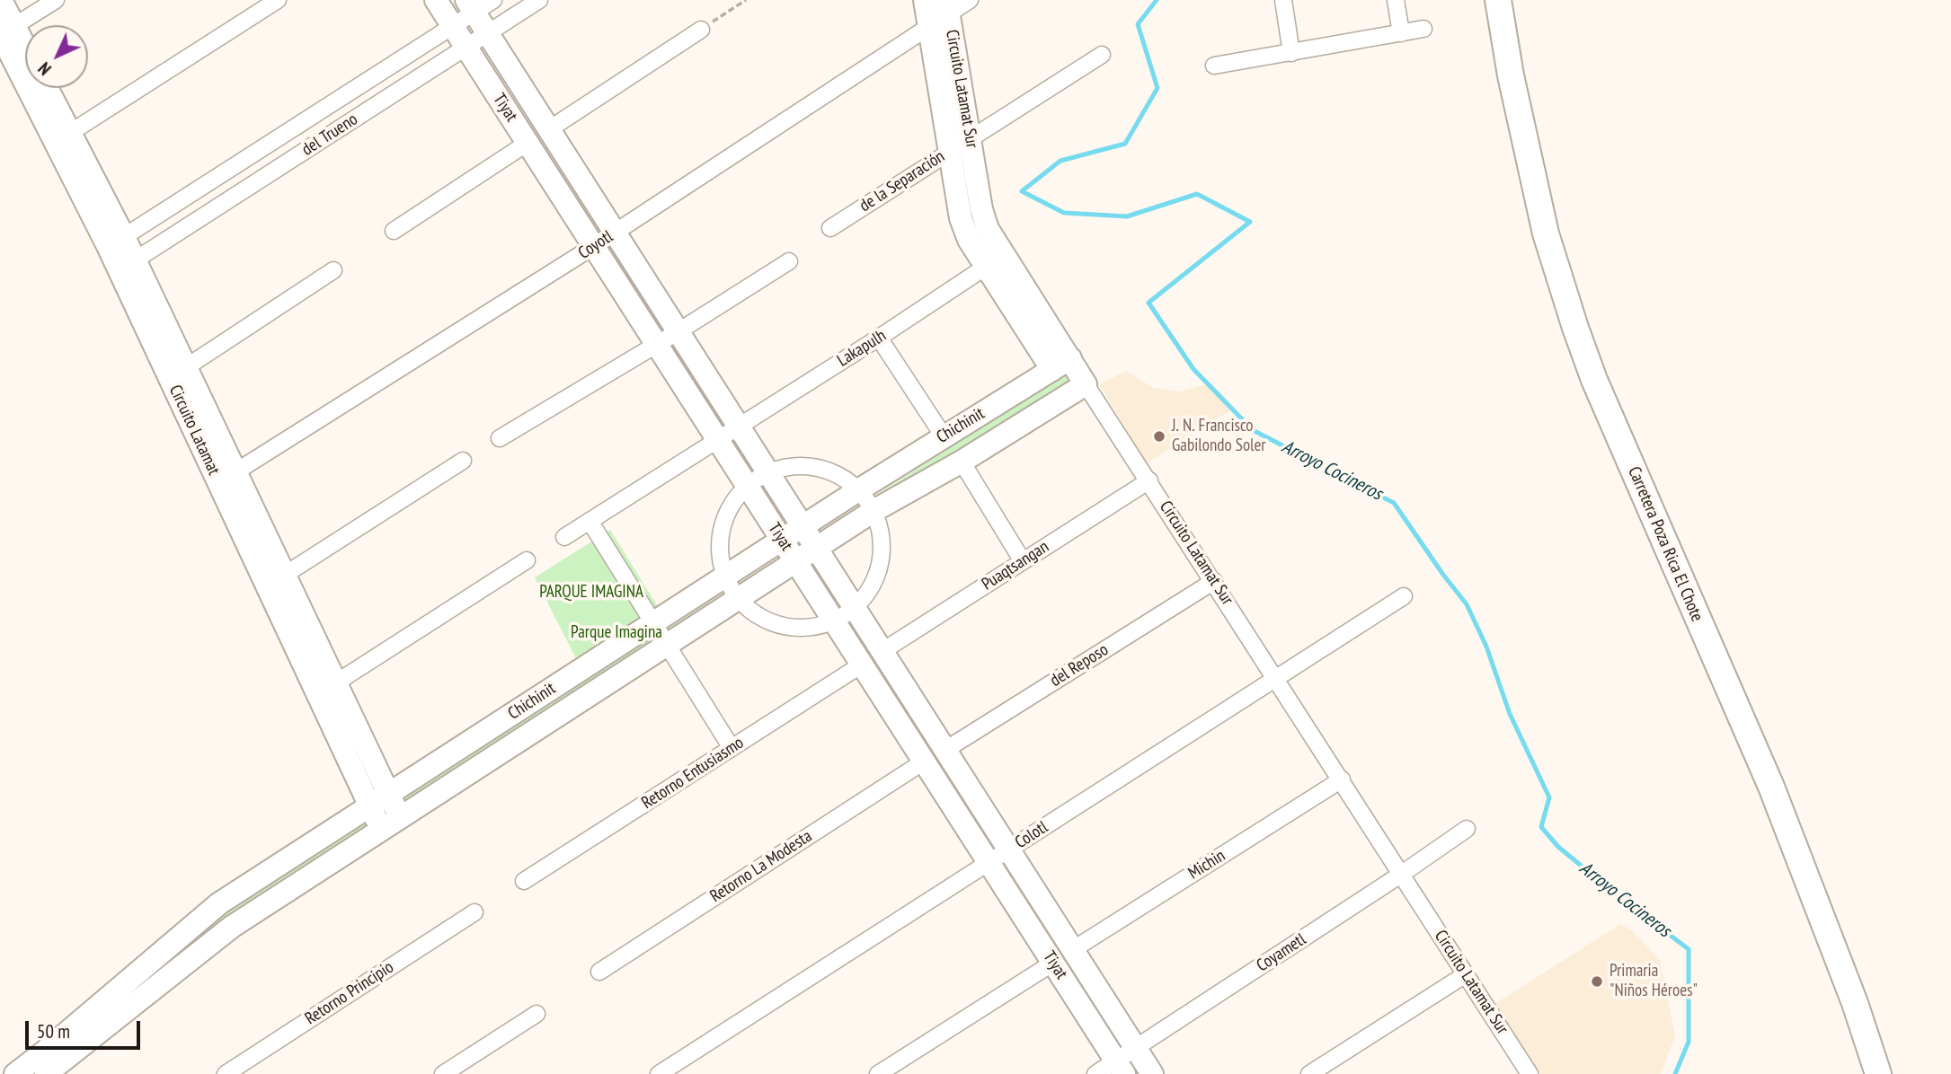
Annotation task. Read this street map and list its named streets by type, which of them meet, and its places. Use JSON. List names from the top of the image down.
{
  "streets": {
    "main road": ["Carretera Poza Rica El Chote"],
    "street": [
      "Circuito Latamat Sur",
      "Tiyat",
      "del Trueno",
      "de la Separación",
      "Coyotl",
      "Lakapulh",
      "Chichinit",
      "Circuito Latamat",
      "Puaqtsangan",
      "del Reposo",
      "Retorno Entusiasmo",
      "Colotl",
      "Michin",
      "Retorno La Modesta",
      "Coyametl",
      "Retorno Principio"
    ]
  },
  "crossings": [
    ["Circuito Latamat Sur", "de la Separación"],
    ["Circuito Latamat Sur", "Coyotl"],
    ["Circuito Latamat Sur", "Lakapulh"],
    ["Circuito Latamat Sur", "Chichinit"],
    ["Circuito Latamat Sur", "Puaqtsangan"],
    ["Circuito Latamat Sur", "del Reposo"],
    ["Circuito Latamat Sur", "Colotl"],
    ["Circuito Latamat Sur", "Michin"],
    ["Circuito Latamat Sur", "Coyametl"],
    ["Tiyat", "del Trueno"],
    ["Tiyat", "Coyotl"],
    ["Tiyat", "Lakapulh"],
    ["Tiyat", "Chichinit"],
    ["Tiyat", "Puaqtsangan"],
    ["Tiyat", "del Reposo"],
    ["Tiyat", "Retorno Entusiasmo"],
    ["Tiyat", "Colotl"],
    ["Tiyat", "Michin"],
    ["Tiyat", "Retorno La Modesta"],
    ["Tiyat", "Coyametl"],
    ["del Trueno", "Circuito Latamat"],
    ["Coyotl", "Circuito Latamat"],
    ["Chichinit", "Circuito Latamat"]
  ],
  "water": ["Arroyo Cocineros"],
  "parks": ["PARQUE IMAGINA", "Parque Imagina"],
  "places": ["J. N. Francisco Gabilondo Soler", "Primaria \"Niños Héroes\""],
  "scale_bar": "50 m",
  "north": "bottom left"
}
